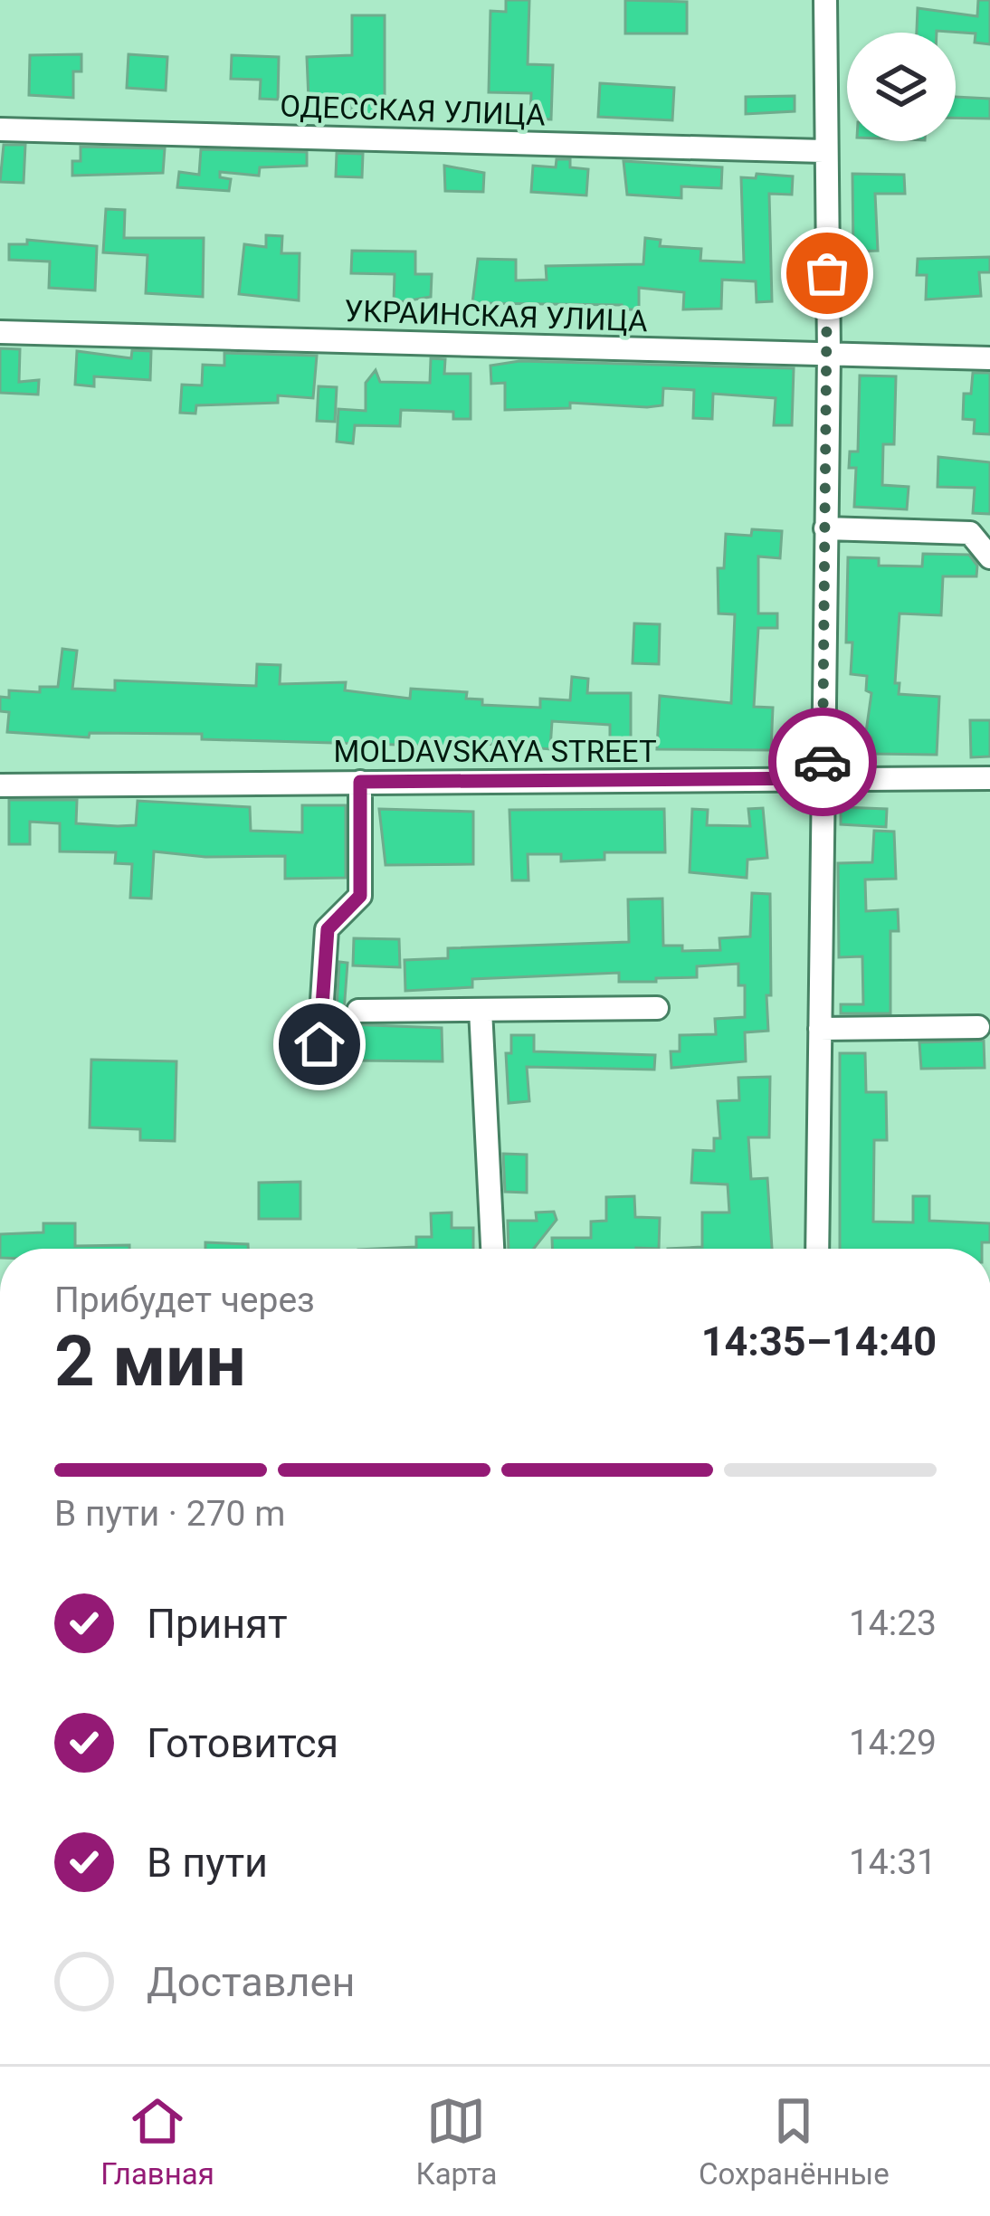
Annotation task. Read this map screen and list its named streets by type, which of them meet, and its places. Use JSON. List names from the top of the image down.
{
  "streets": {
    "street": ["ОДЕССКАЯ УЛИЦА", "УКРАИНСКАЯ УЛИЦА", "MOLDAVSKAYA STREET"]
  },
  "page": {
    "heading": ["2 мин", "Прибудет через", "14:35–14:40"],
    "bar": "В пути · 270 m",
    "list": [
      ["Принят", "14:23"],
      ["Готовится", "14:29"],
      ["В пути", "14:31"],
      "Доставлен"
    ],
    "tabs": ["Главная", "Карта", "Сохранённые"]
  }
}
